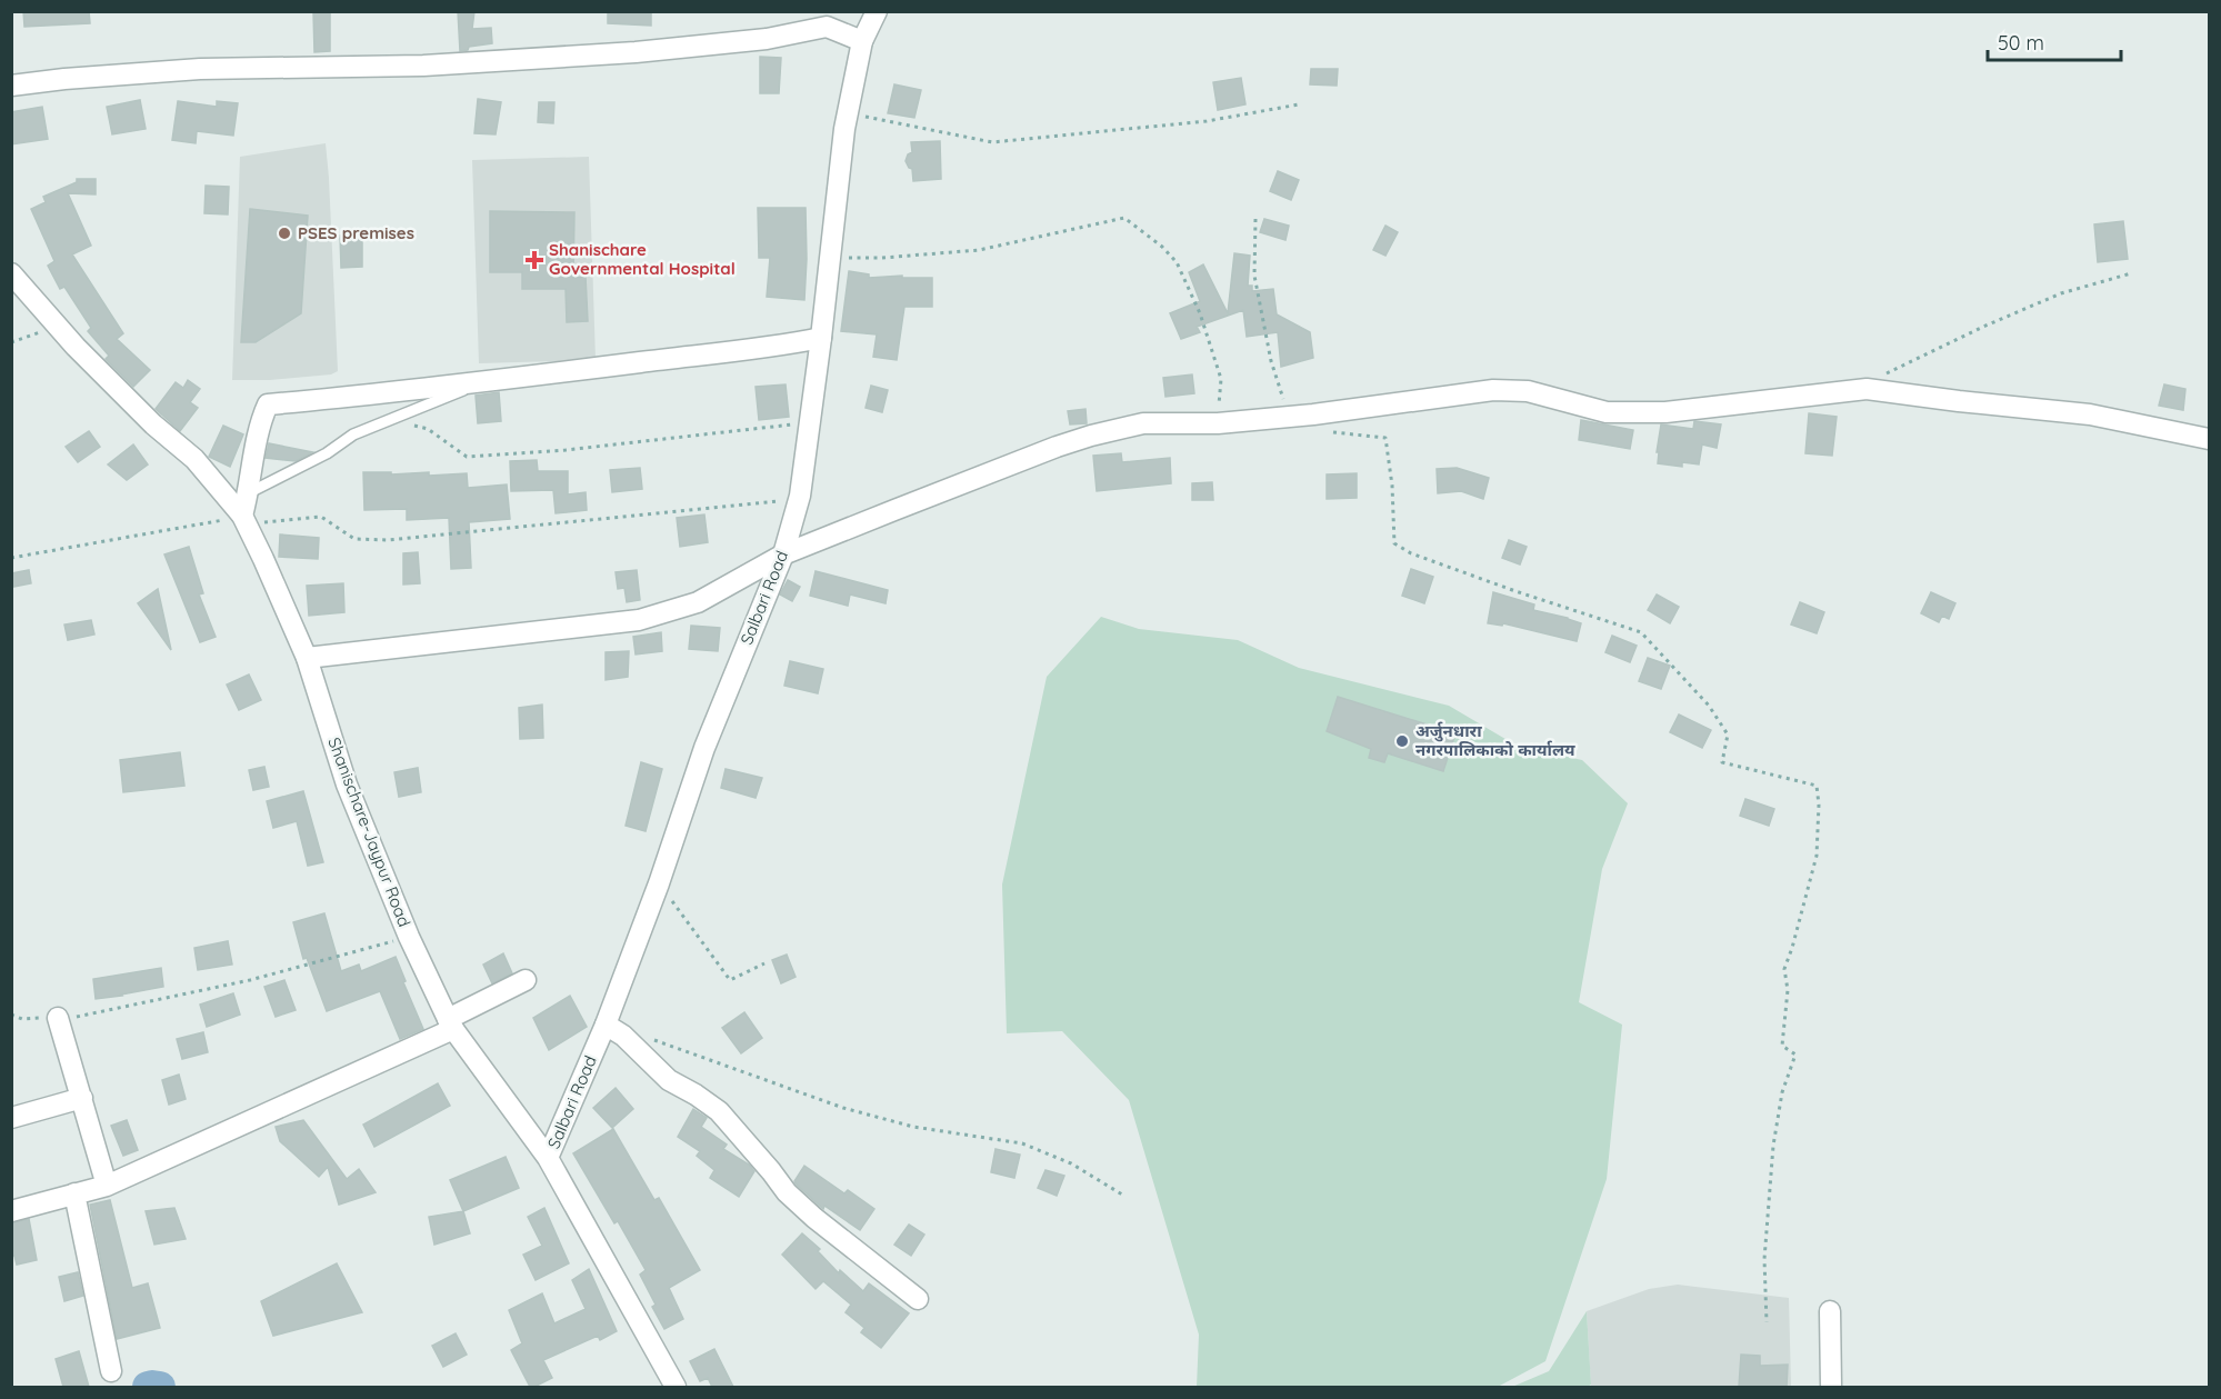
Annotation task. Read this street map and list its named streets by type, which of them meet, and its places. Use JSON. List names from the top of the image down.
{
  "streets": {
    "street": ["Salbari Road", "Shanischare-Jaypur Road"]
  },
  "crossings": [
    ["Salbari Road", "Shanischare-Jaypur Road"]
  ],
  "places": {
    "other": ["PSES premises", "अर्जुनधारा नगरपालिकाको कार्यालय"],
    "health": ["Shanischare Governmental Hospital"]
  },
  "scale_bar": "50 m"
}
